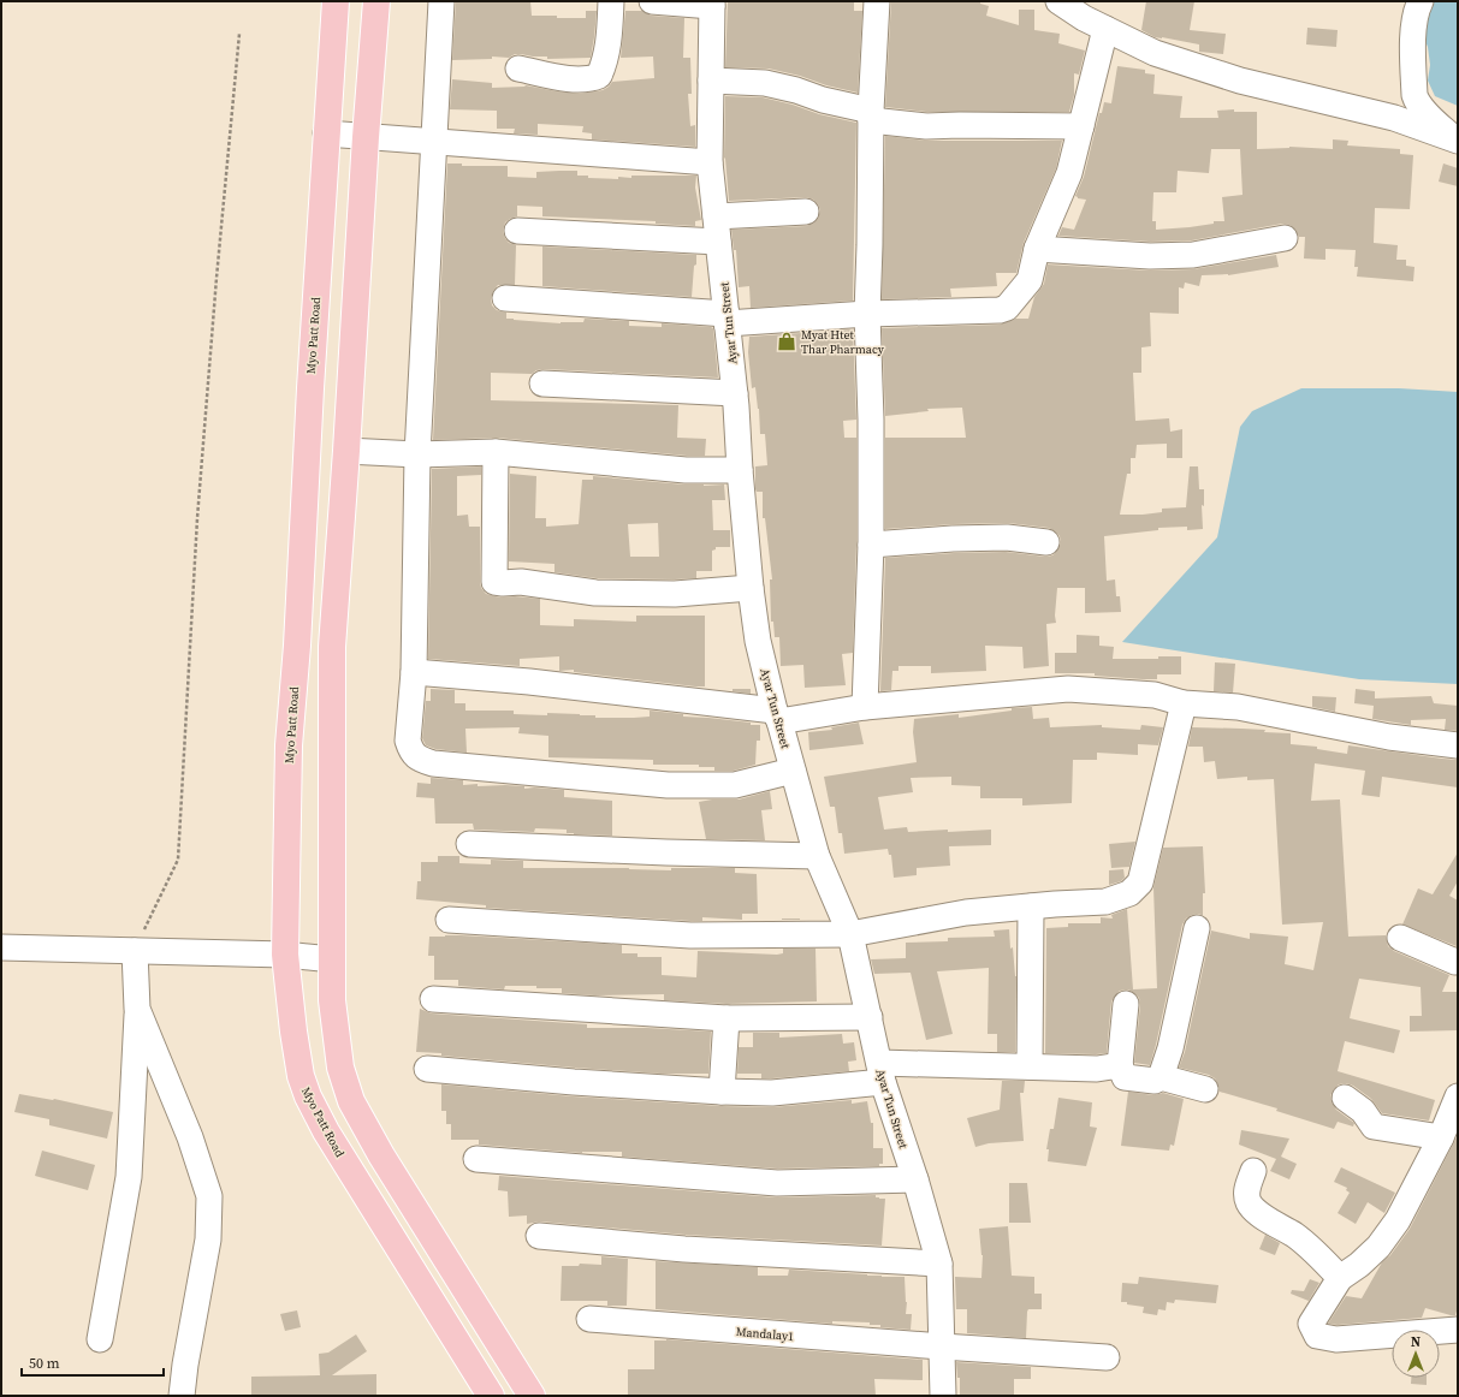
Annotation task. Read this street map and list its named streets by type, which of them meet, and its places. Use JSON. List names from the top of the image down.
{
  "streets": {
    "main road": ["Myo Patt Road"],
    "street": ["Ayar Tun Street", "Mandalay1"]
  },
  "crossings": [
    ["Ayar Tun Street", "Mandalay1"]
  ],
  "places": {
    "shop": ["Myat Htet Thar Pharmacy"]
  },
  "scale_bar": "50 m",
  "north": "top"
}
